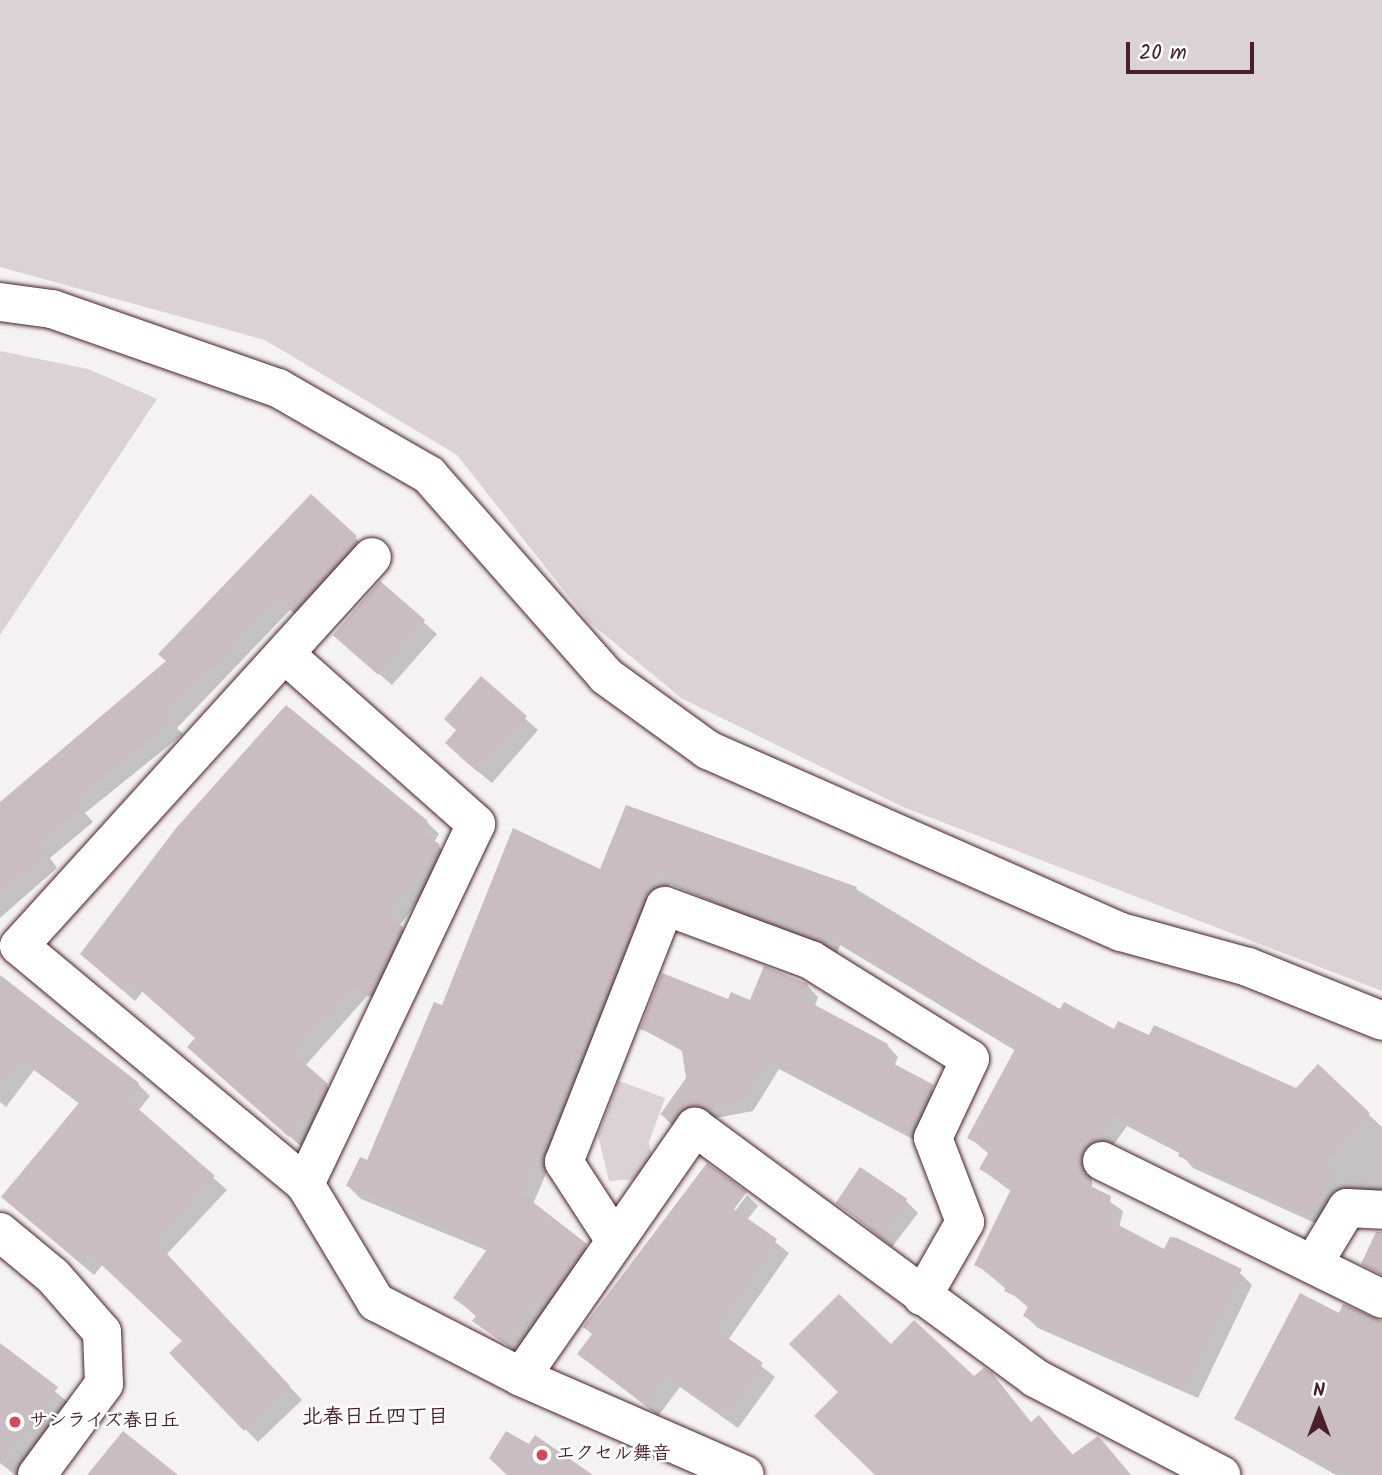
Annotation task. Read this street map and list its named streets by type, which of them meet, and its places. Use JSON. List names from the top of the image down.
{
  "districts": ["北春日丘四丁目"],
  "places": ["サンライズ春日丘", "エクセル舞音"],
  "scale_bar": "20 m",
  "north": "top"
}
